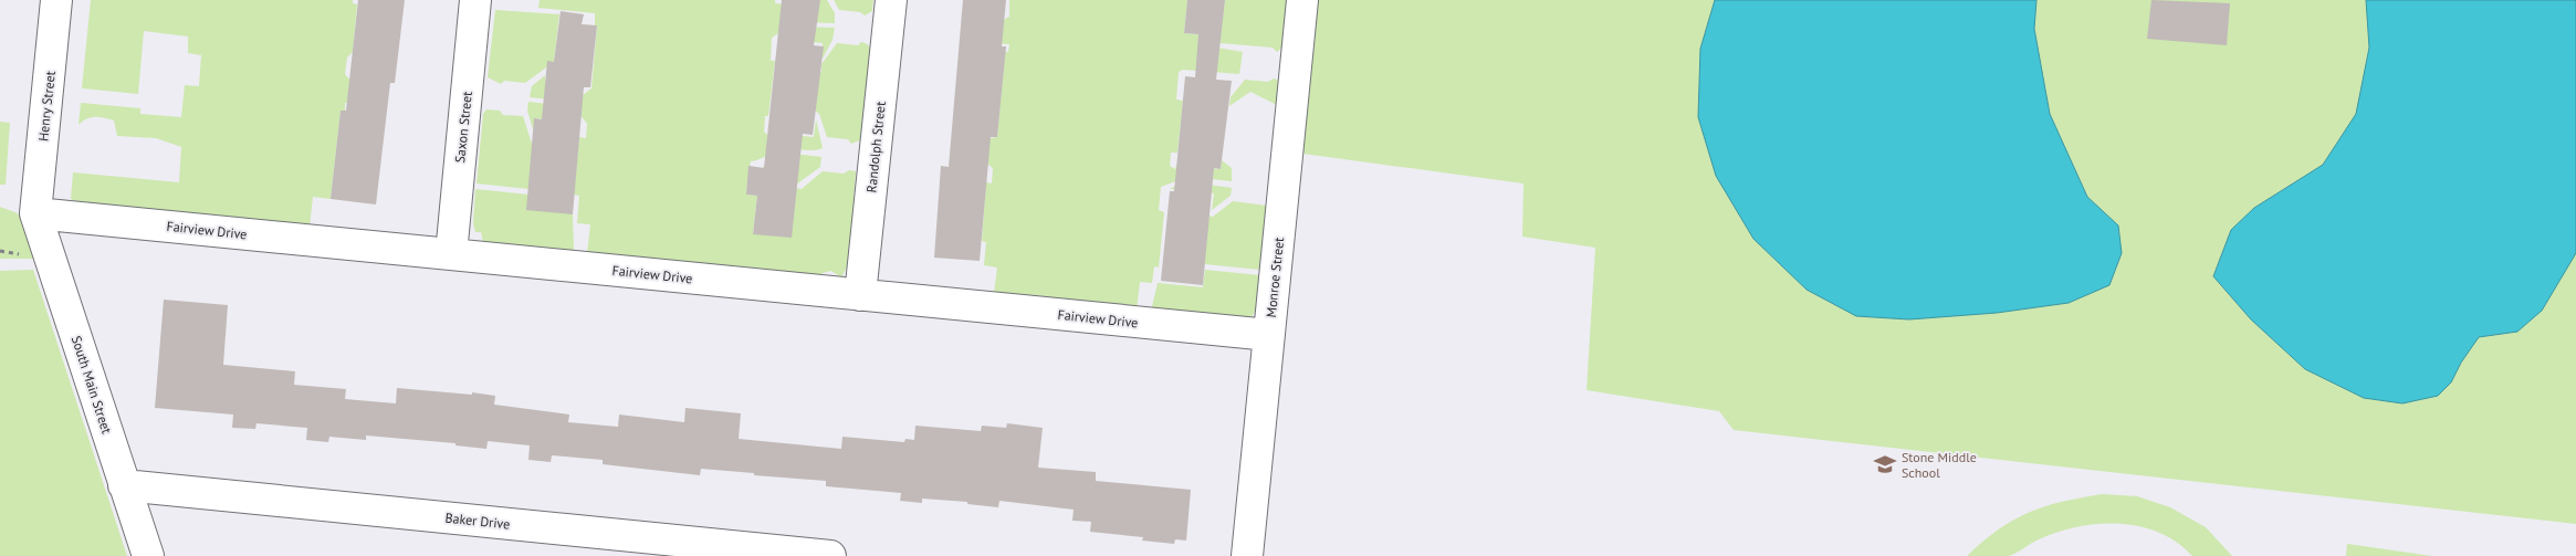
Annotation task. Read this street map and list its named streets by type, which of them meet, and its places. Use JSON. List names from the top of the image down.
{
  "streets": {
    "street": [
      "Henry Street",
      "Saxon Street",
      "Randolph Street",
      "Fairview Drive",
      "Monroe Street",
      "South Main Street",
      "Baker Drive"
    ]
  },
  "crossings": [
    ["Henry Street", "Fairview Drive"],
    ["Henry Street", "South Main Street"],
    ["Saxon Street", "Fairview Drive"],
    ["Randolph Street", "Fairview Drive"],
    ["Fairview Drive", "Monroe Street"],
    ["Fairview Drive", "South Main Street"],
    ["South Main Street", "Baker Drive"]
  ],
  "places": {
    "school or university": ["Stone Middle School"]
  }
}
